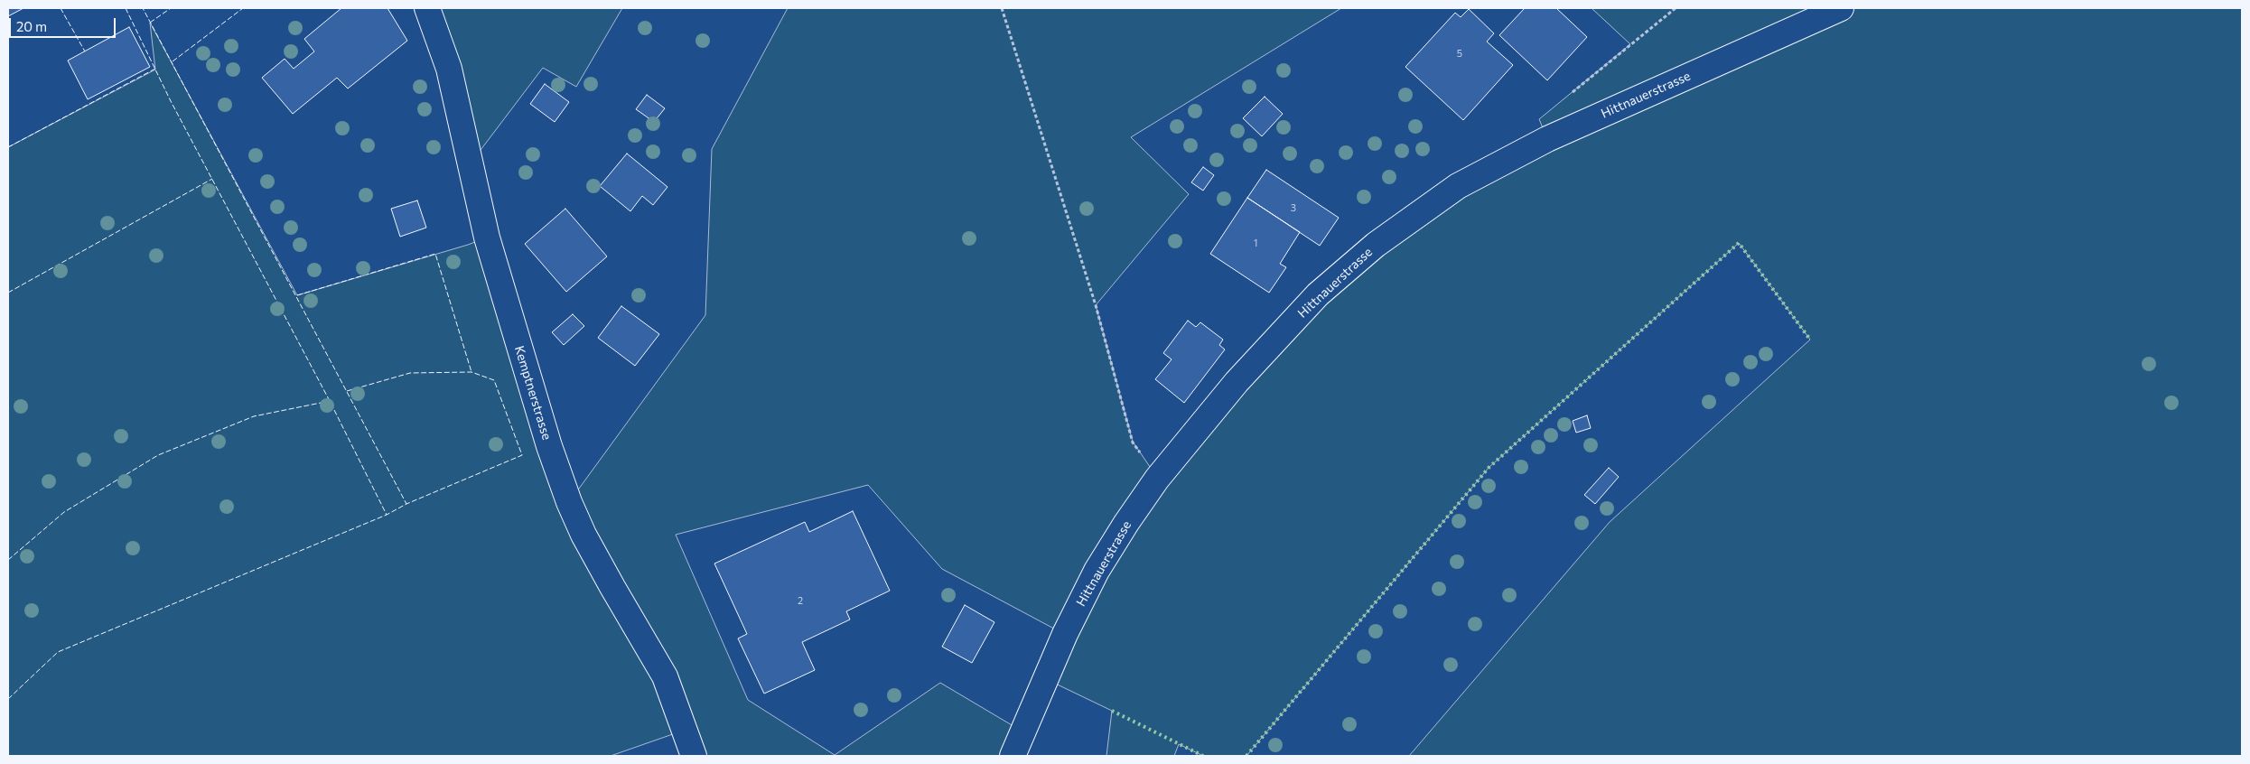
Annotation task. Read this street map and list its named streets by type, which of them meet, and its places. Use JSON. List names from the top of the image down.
{
  "streets": {
    "street": ["Hittnauerstrasse", "Kemptnerstrasse"]
  },
  "house_numbers": [
    "5",
    "3",
    "1",
    "2"
  ],
  "scale_bar": "20 m"
}
